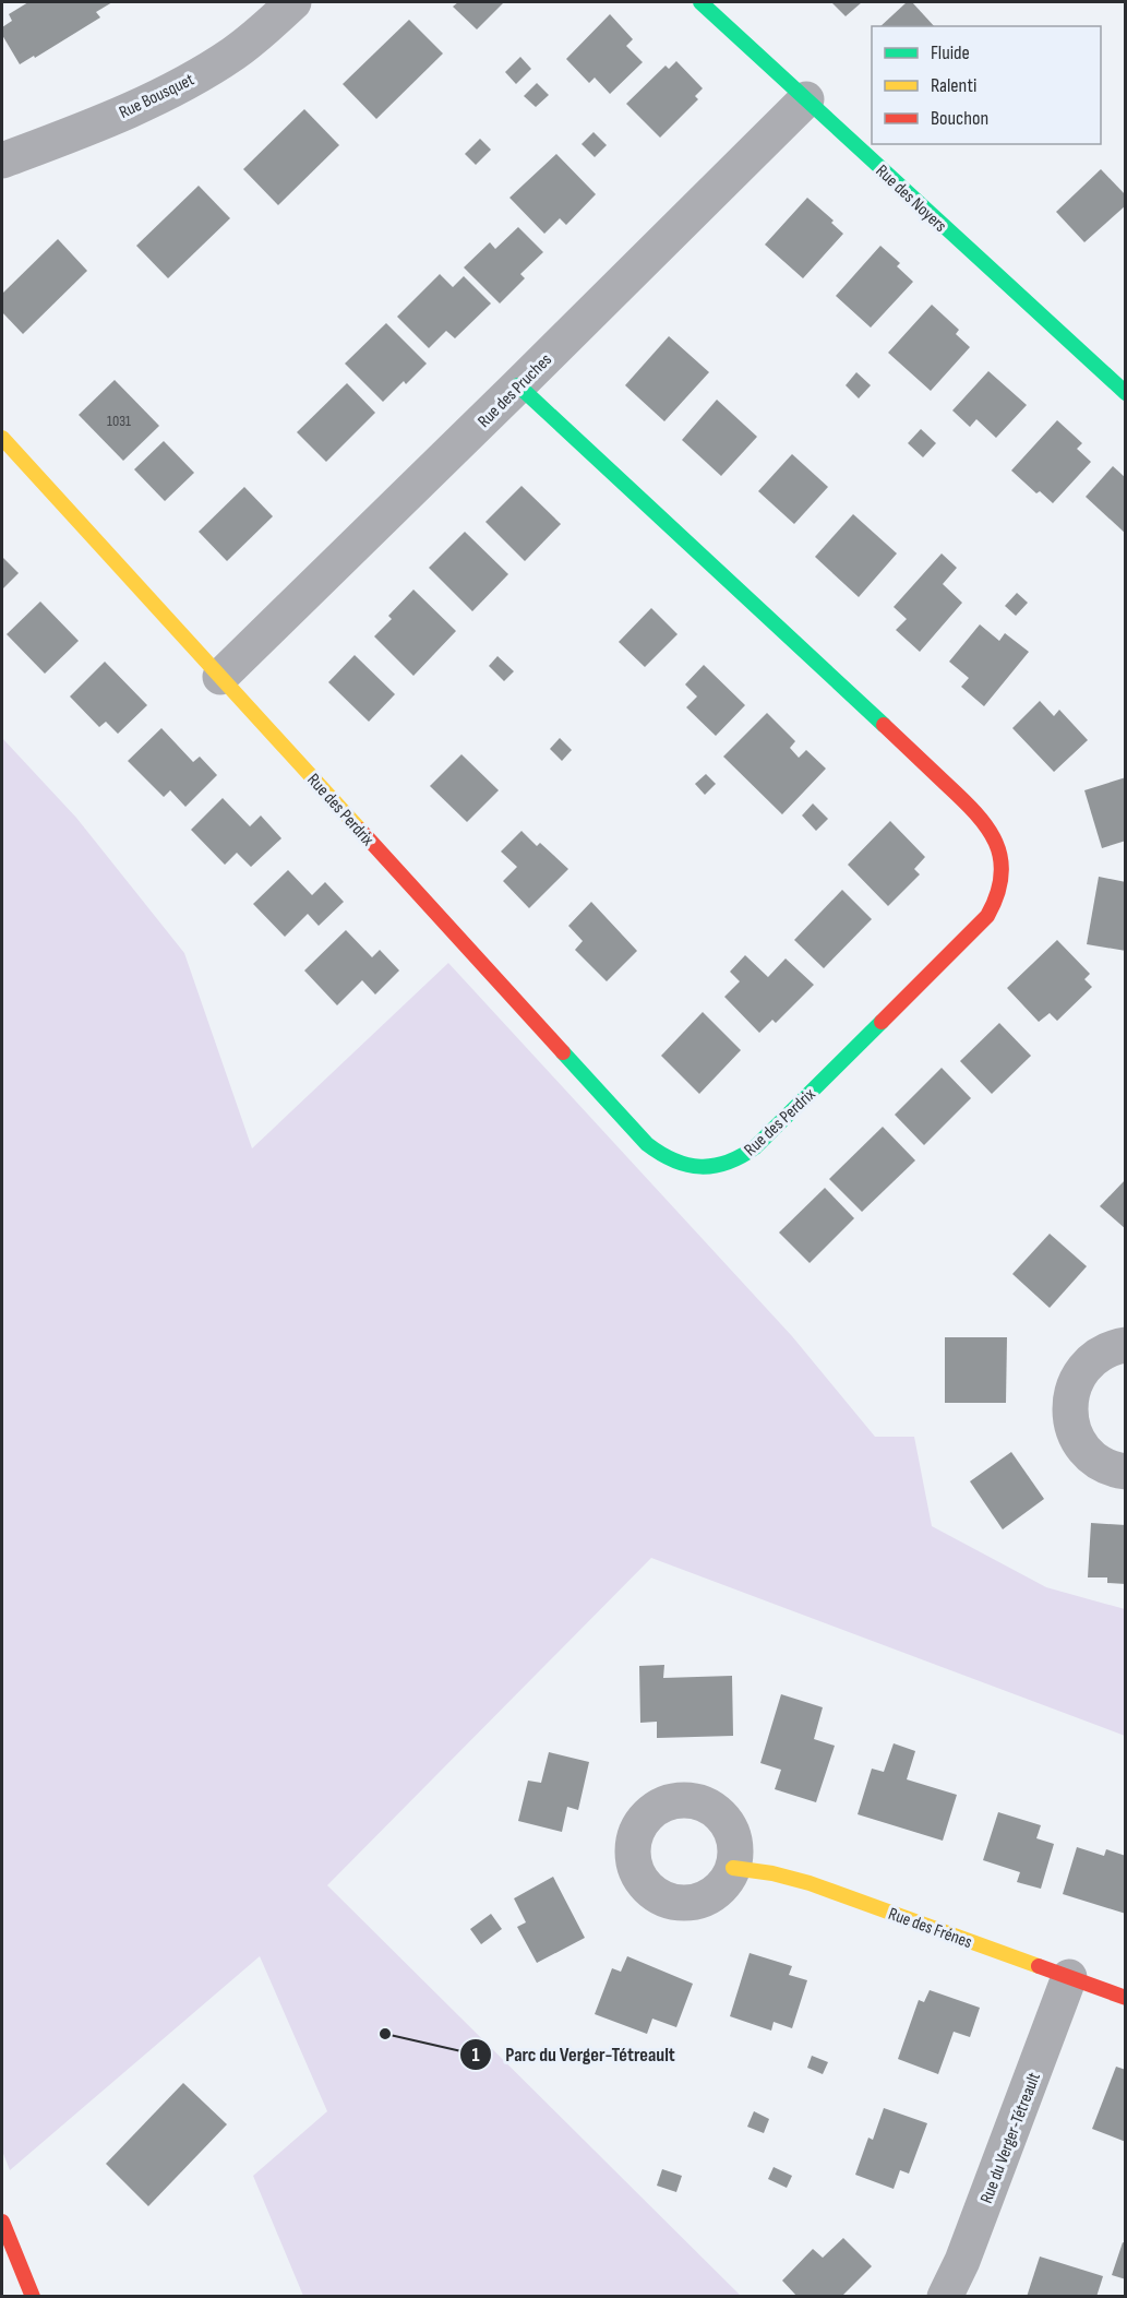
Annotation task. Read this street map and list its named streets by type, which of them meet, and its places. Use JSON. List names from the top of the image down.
{
  "streets": {
    "street": [
      "Rue Bousquet",
      "Rue des Noyers",
      "Rue des Pruches",
      "Rue des Perdrix",
      "Rue des Frénes",
      "Rue du Verger-Tétreault"
    ]
  },
  "crossings": [
    ["Rue des Noyers", "Rue des Pruches"],
    ["Rue des Pruches", "Rue des Perdrix"],
    ["Rue des Frénes", "Rue du Verger-Tétreault"]
  ],
  "places": ["Parc du Verger-Tétreault"],
  "house_numbers": ["1031"],
  "legend": ["Fluide", "Ralenti", "Bouchon"]
}
